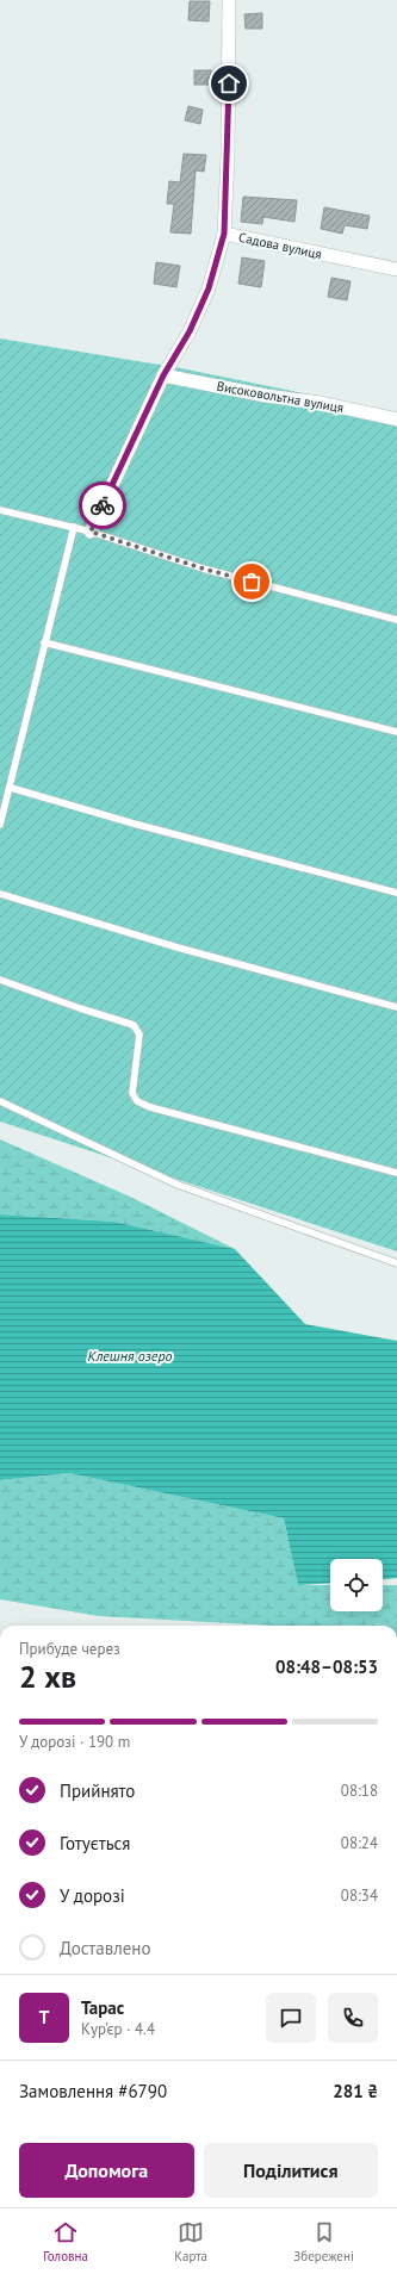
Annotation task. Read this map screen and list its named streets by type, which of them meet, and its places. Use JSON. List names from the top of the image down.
{
  "streets": {
    "street": ["Садова вулиця", "Високовольтна вулиця"]
  },
  "water": ["Клешня озеро"],
  "page": {
    "heading": ["2 хв", "Прибуде через", "08:48–08:53"],
    "panel": [
      "Тарас",
      "Кур’єр · 4.4",
      "Замовлення #6790",
      "281 ₴"
    ],
    "bar": "У дорозі · 190 m",
    "list": [
      ["Прийнято", "08:18"],
      ["Готується", "08:24"],
      ["У дорозі", "08:34"],
      "Доставлено"
    ],
    "round": "Т",
    "buttons": ["Допомога", "Поділитися"],
    "tabs": ["Головна", "Карта", "Збережені"]
  }
}
